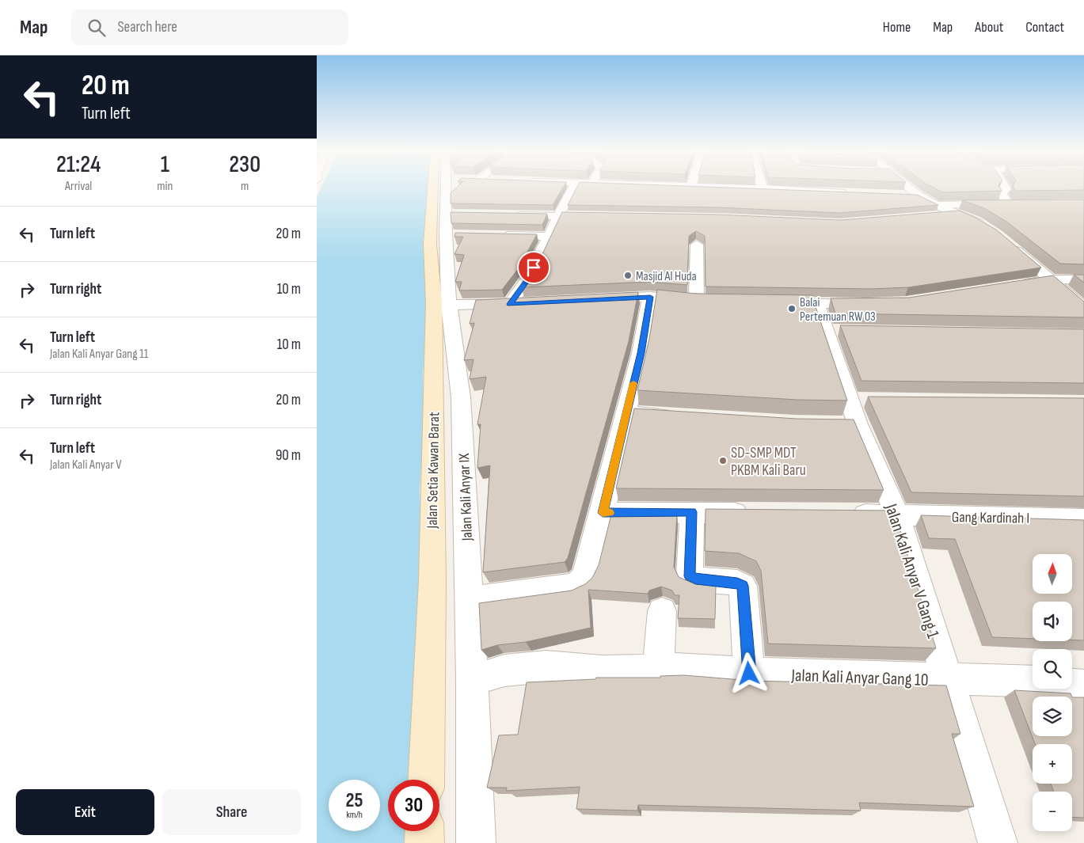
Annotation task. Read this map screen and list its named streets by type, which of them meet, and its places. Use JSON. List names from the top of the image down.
{
  "streets": {
    "main road": ["Jalan Setia Kawan Barat"],
    "street": [
      "Jalan Kali Anyar IX",
      "Gang Kardinah I",
      "Jalan Kali Anyar V Gang 1",
      "Jalan Kali Anyar Gang 10"
    ]
  },
  "crossings": [
    ["Jalan Kali Anyar IX", "Jalan Kali Anyar Gang 10"],
    ["Gang Kardinah I", "Jalan Kali Anyar V Gang 1"],
    ["Jalan Kali Anyar V Gang 1", "Jalan Kali Anyar Gang 10"]
  ],
  "places": ["Masjid Al Huda", "Balai Pertemuan RW 03", "SD-SMP MDT PKBM Kali Baru"],
  "north": "top",
  "page": {
    "header": "Map",
    "search": "Search here",
    "nav": [
      "Home",
      "Map",
      "About",
      "Contact"
    ],
    "turn": ["20 m", "Turn left"],
    "eta": [
      "21:24",
      "Arrival",
      "1",
      "min",
      "230",
      "m"
    ],
    "list": [
      {
        "name": "Turn left",
        "value": "20 m"
      },
      {
        "name": "Turn right",
        "value": "10 m"
      },
      {
        "name": "Turn left",
        "note": "Jalan Kali Anyar Gang 11",
        "value": "10 m"
      },
      {
        "name": "Turn right",
        "value": "20 m"
      },
      {
        "name": "Turn left",
        "note": "Jalan Kali Anyar V",
        "value": "90 m"
      }
    ],
    "map_buttons": ["+", "−"],
    "speed": "25 km/h",
    "limit": "30",
    "buttons": ["Exit", "Share"]
  }
}
